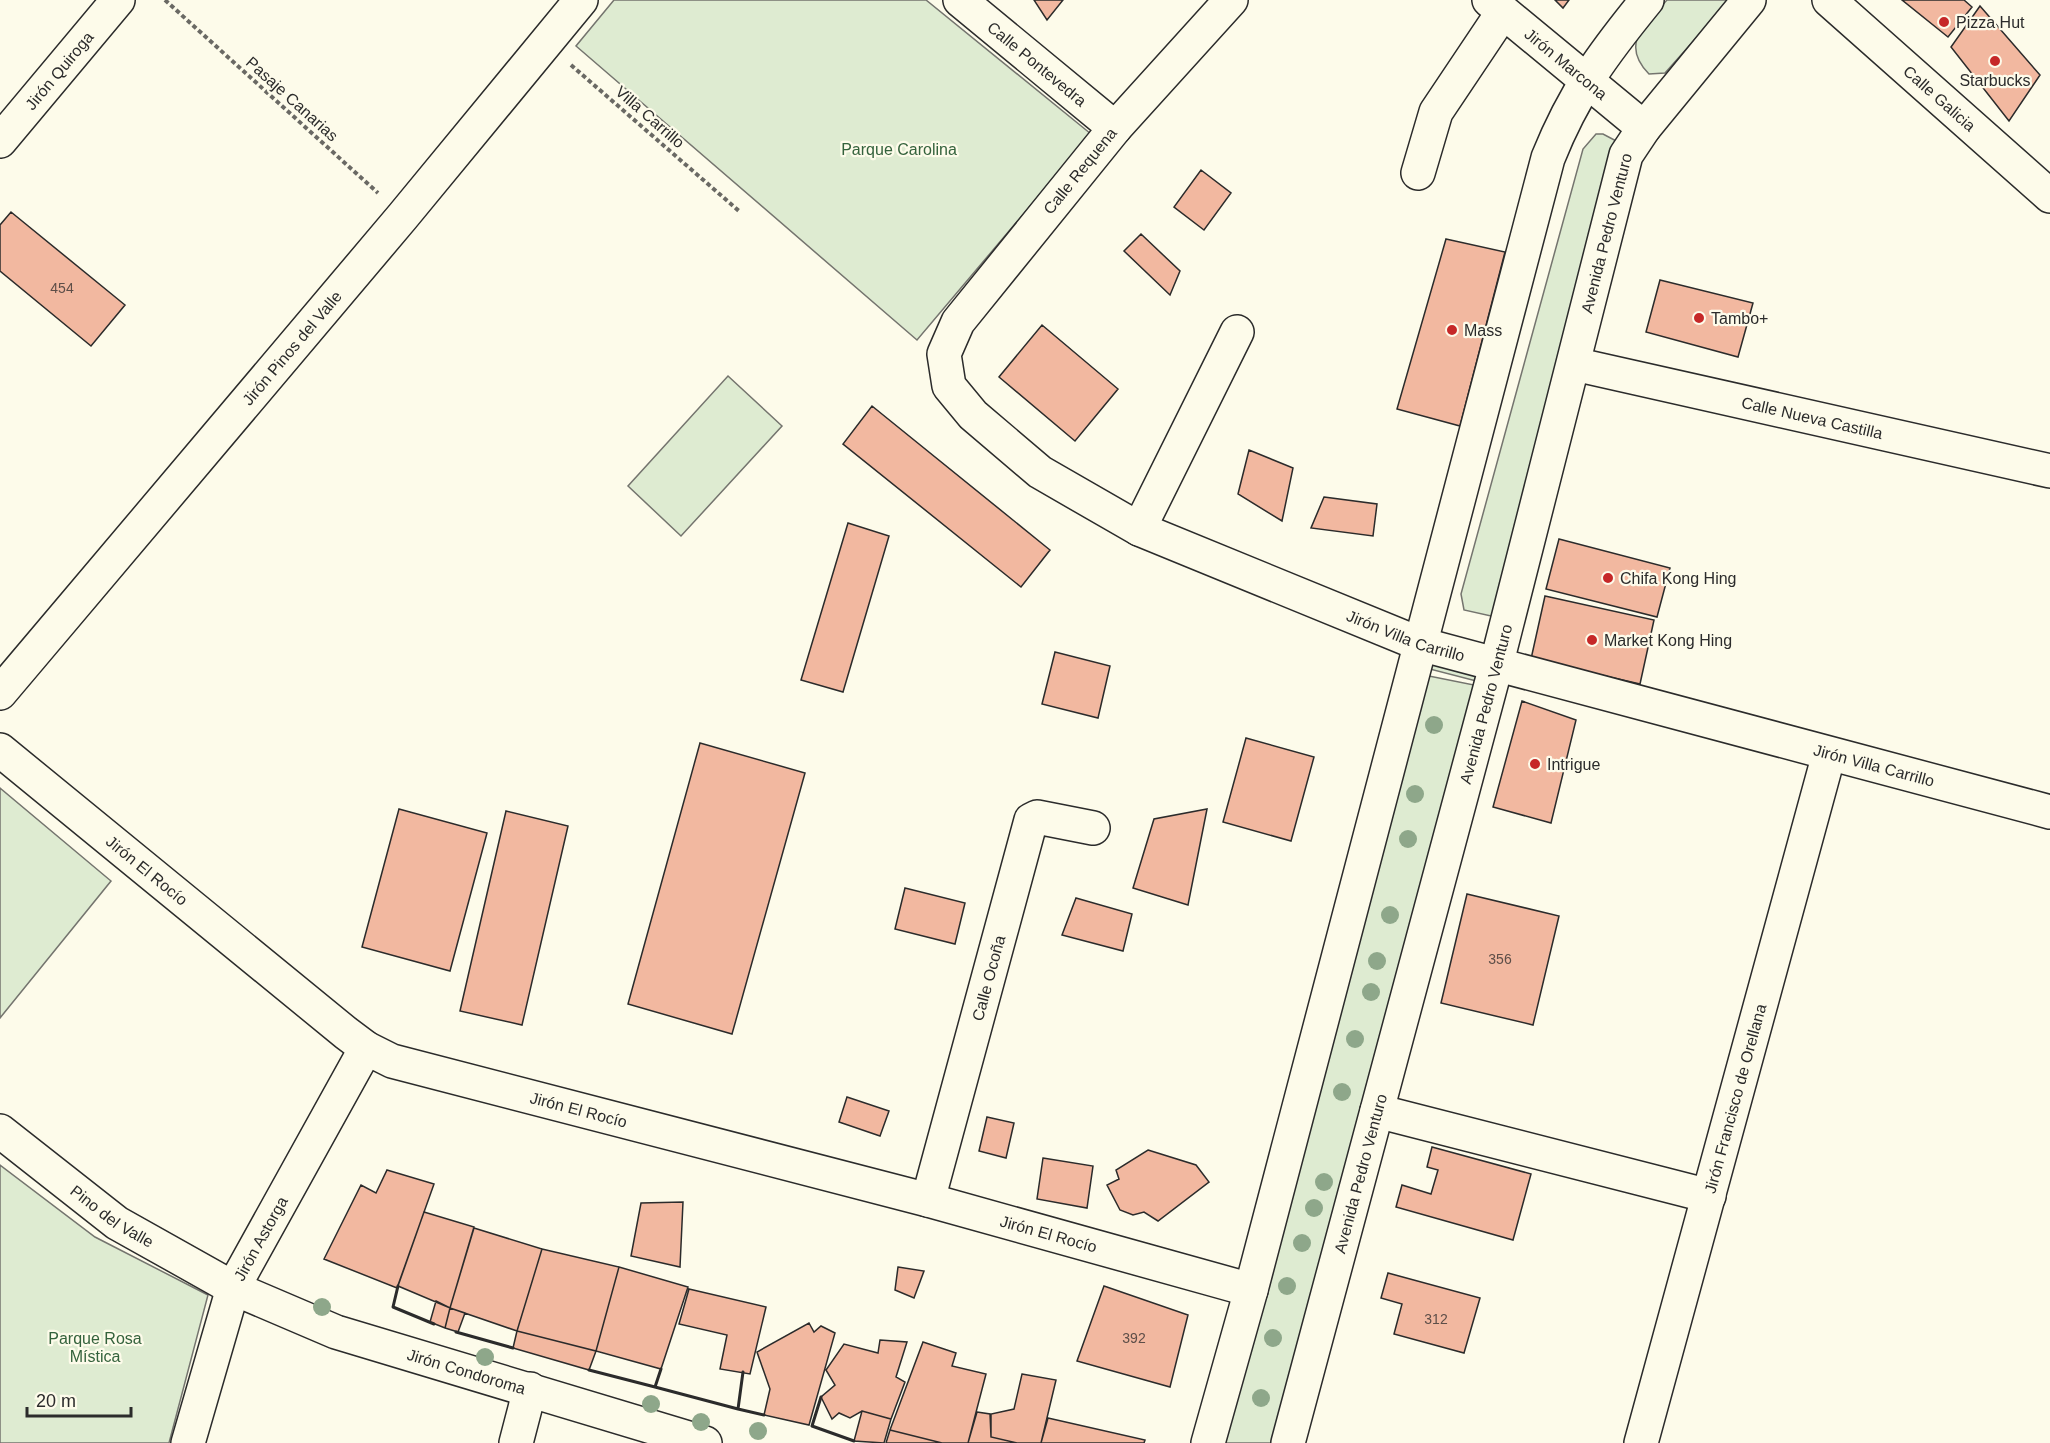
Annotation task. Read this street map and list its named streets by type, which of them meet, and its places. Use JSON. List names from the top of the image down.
{
  "streets": {
    "street": [
      "Calle Pontevedra",
      "Jirón Marcona",
      "Jirón Quiroga",
      "Calle Galicia",
      "Calle Requena",
      "Avenida Pedro Venturo",
      "Jirón Pinos del Valle",
      "Calle Nueva Castilla",
      "Jirón Villa Carrillo",
      "Jirón El Rocío",
      "Calle Ocoña",
      "Jirón Francisco de Orellana",
      "Pino del Valle",
      "Jirón Astorga",
      "Jirón Condoroma"
    ],
    "path": ["Pasaje Canarias", "Villa Carrillo"]
  },
  "crossings": [
    ["Calle Pontevedra", "Calle Requena"],
    ["Jirón Marcona", "Avenida Pedro Venturo"],
    ["Pasaje Canarias", "Jirón Pinos del Valle"],
    ["Villa Carrillo", "Jirón Pinos del Valle"],
    ["Calle Requena", "Jirón Villa Carrillo"],
    ["Avenida Pedro Venturo", "Calle Nueva Castilla"],
    ["Avenida Pedro Venturo", "Jirón Villa Carrillo"],
    ["Jirón Villa Carrillo", "Jirón Francisco de Orellana"],
    ["Jirón El Rocío", "Calle Ocoña"],
    ["Jirón El Rocío", "Jirón Astorga"],
    ["Pino del Valle", "Jirón Astorga"],
    ["Pino del Valle", "Jirón Condoroma"],
    ["Jirón Astorga", "Jirón Condoroma"]
  ],
  "parks": ["Parque Carolina", "Parque Rosa Mística"],
  "places": [
    "Pizza Hut",
    "Starbucks",
    "Tambo+",
    "Mass",
    "Chifa Kong Hing",
    "Market Kong Hing",
    "Intrigue"
  ],
  "house_numbers": [
    "454",
    "356",
    "312",
    "392"
  ],
  "scale_bar": "20 m"
}
